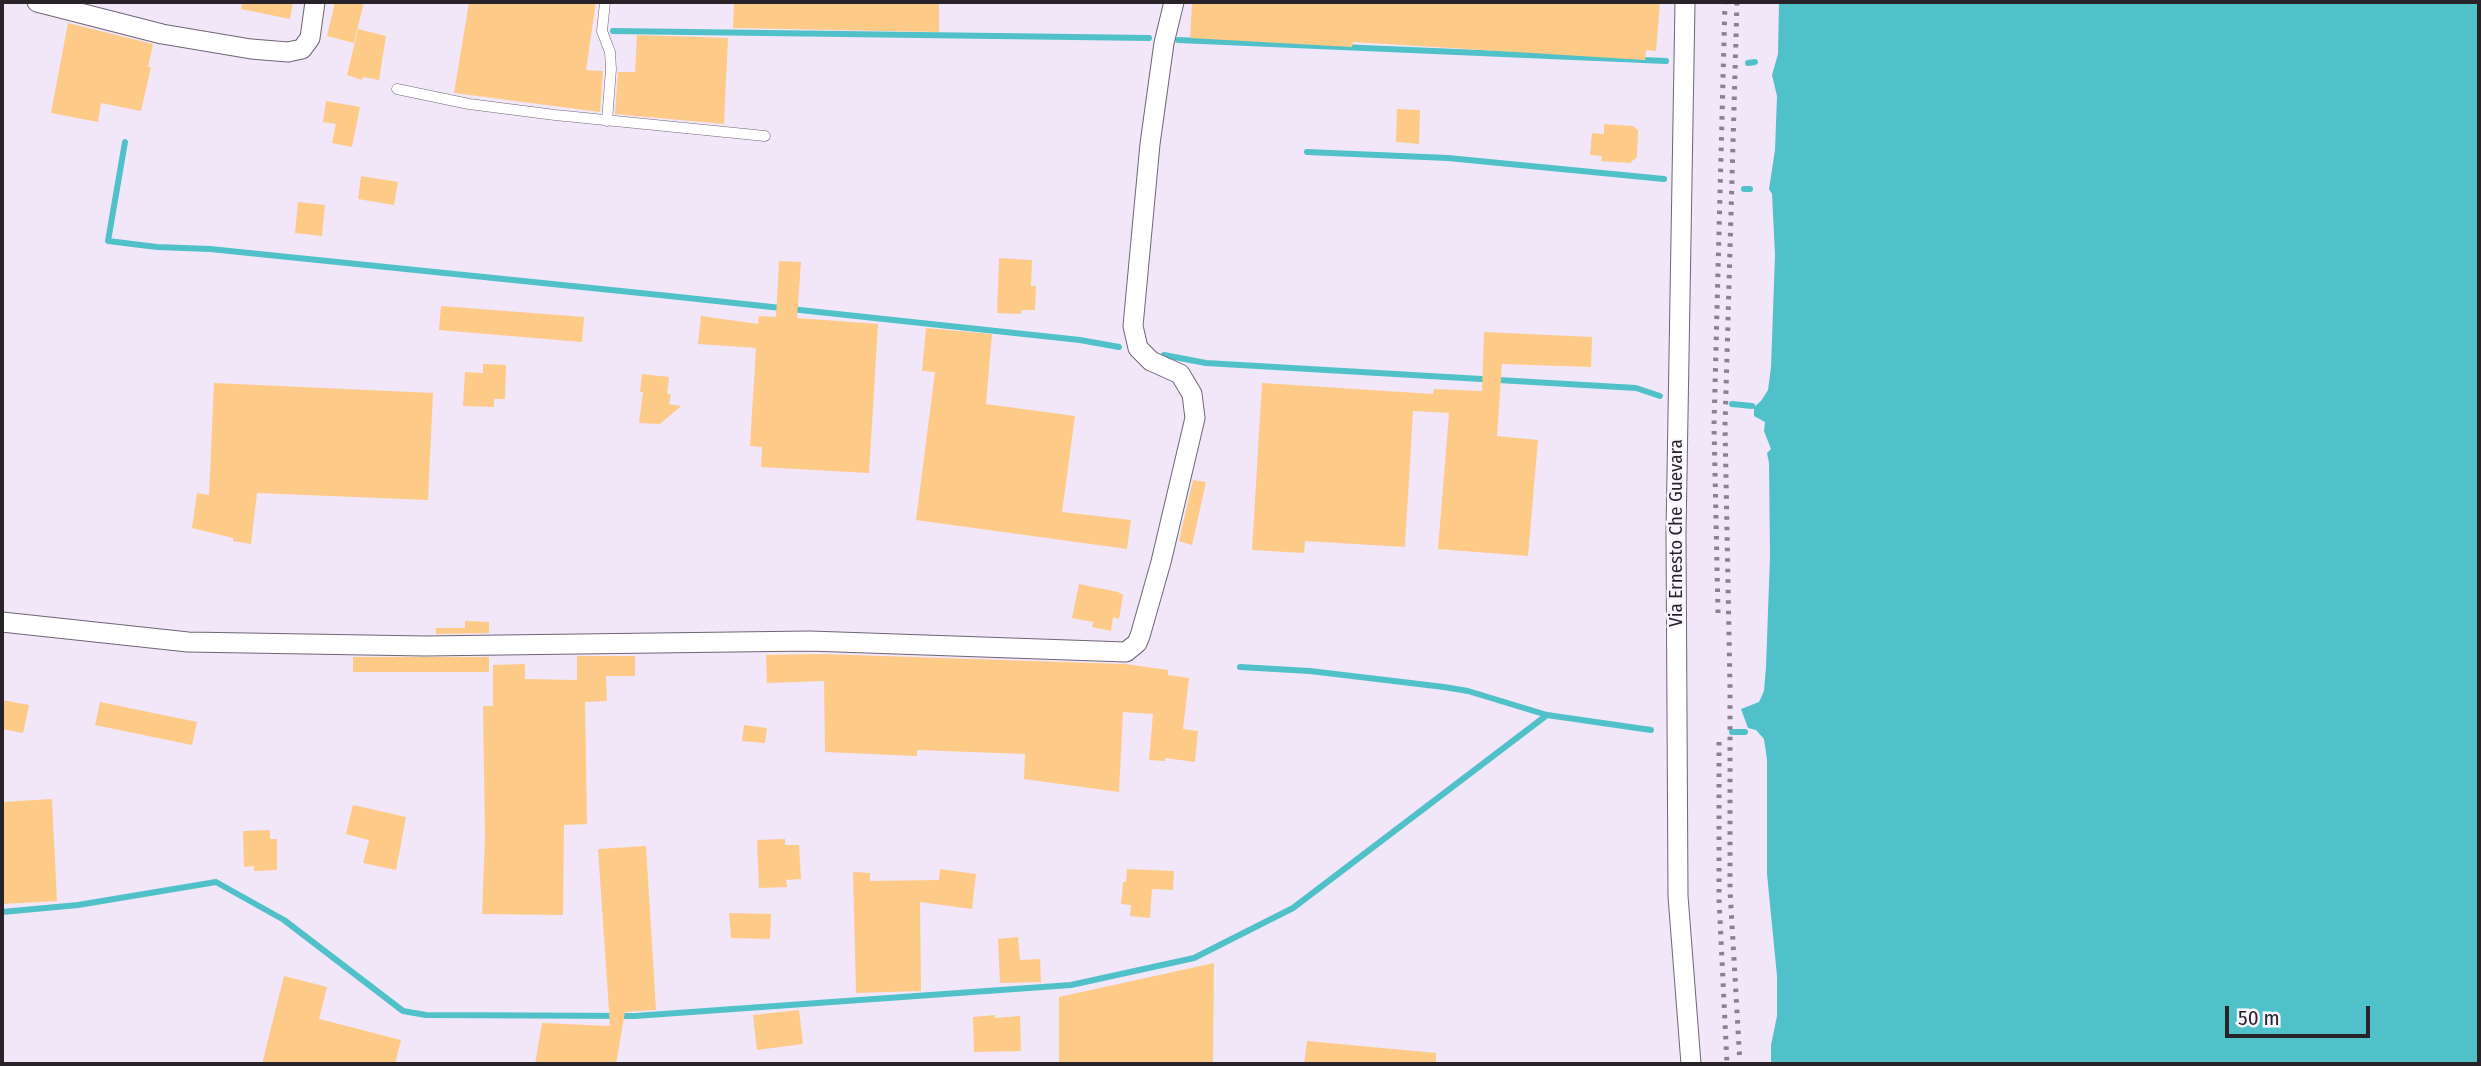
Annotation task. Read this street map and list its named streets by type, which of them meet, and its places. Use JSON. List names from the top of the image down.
{
  "streets": {
    "street": ["Via Ernesto Che Guevara"]
  },
  "scale_bar": "50 m"
}
